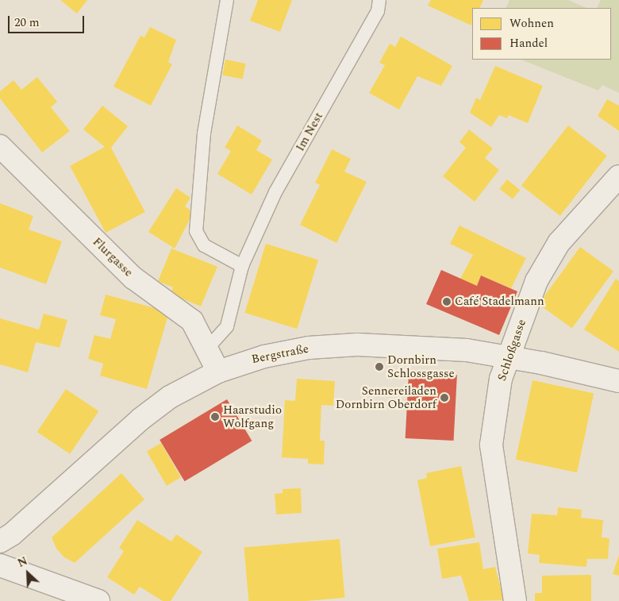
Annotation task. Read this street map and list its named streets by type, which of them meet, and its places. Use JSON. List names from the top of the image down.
{
  "streets": {
    "street": ["Flurgasse", "Schloßgasse", "Bergstraße"],
    "lane": ["Im Nest"]
  },
  "crossings": [
    ["Im Nest", "Flurgasse"],
    ["Flurgasse", "Bergstraße"],
    ["Schloßgasse", "Bergstraße"]
  ],
  "places": [
    "Café Stadelmann",
    "Dornbirn Schlossgasse",
    "Sennereiladen Dornbirn Oberdorf",
    "Haarstudio Wolfgang"
  ],
  "legend": ["Wohnen", "Handel"],
  "scale_bar": "20 m",
  "north": "top left"
}
